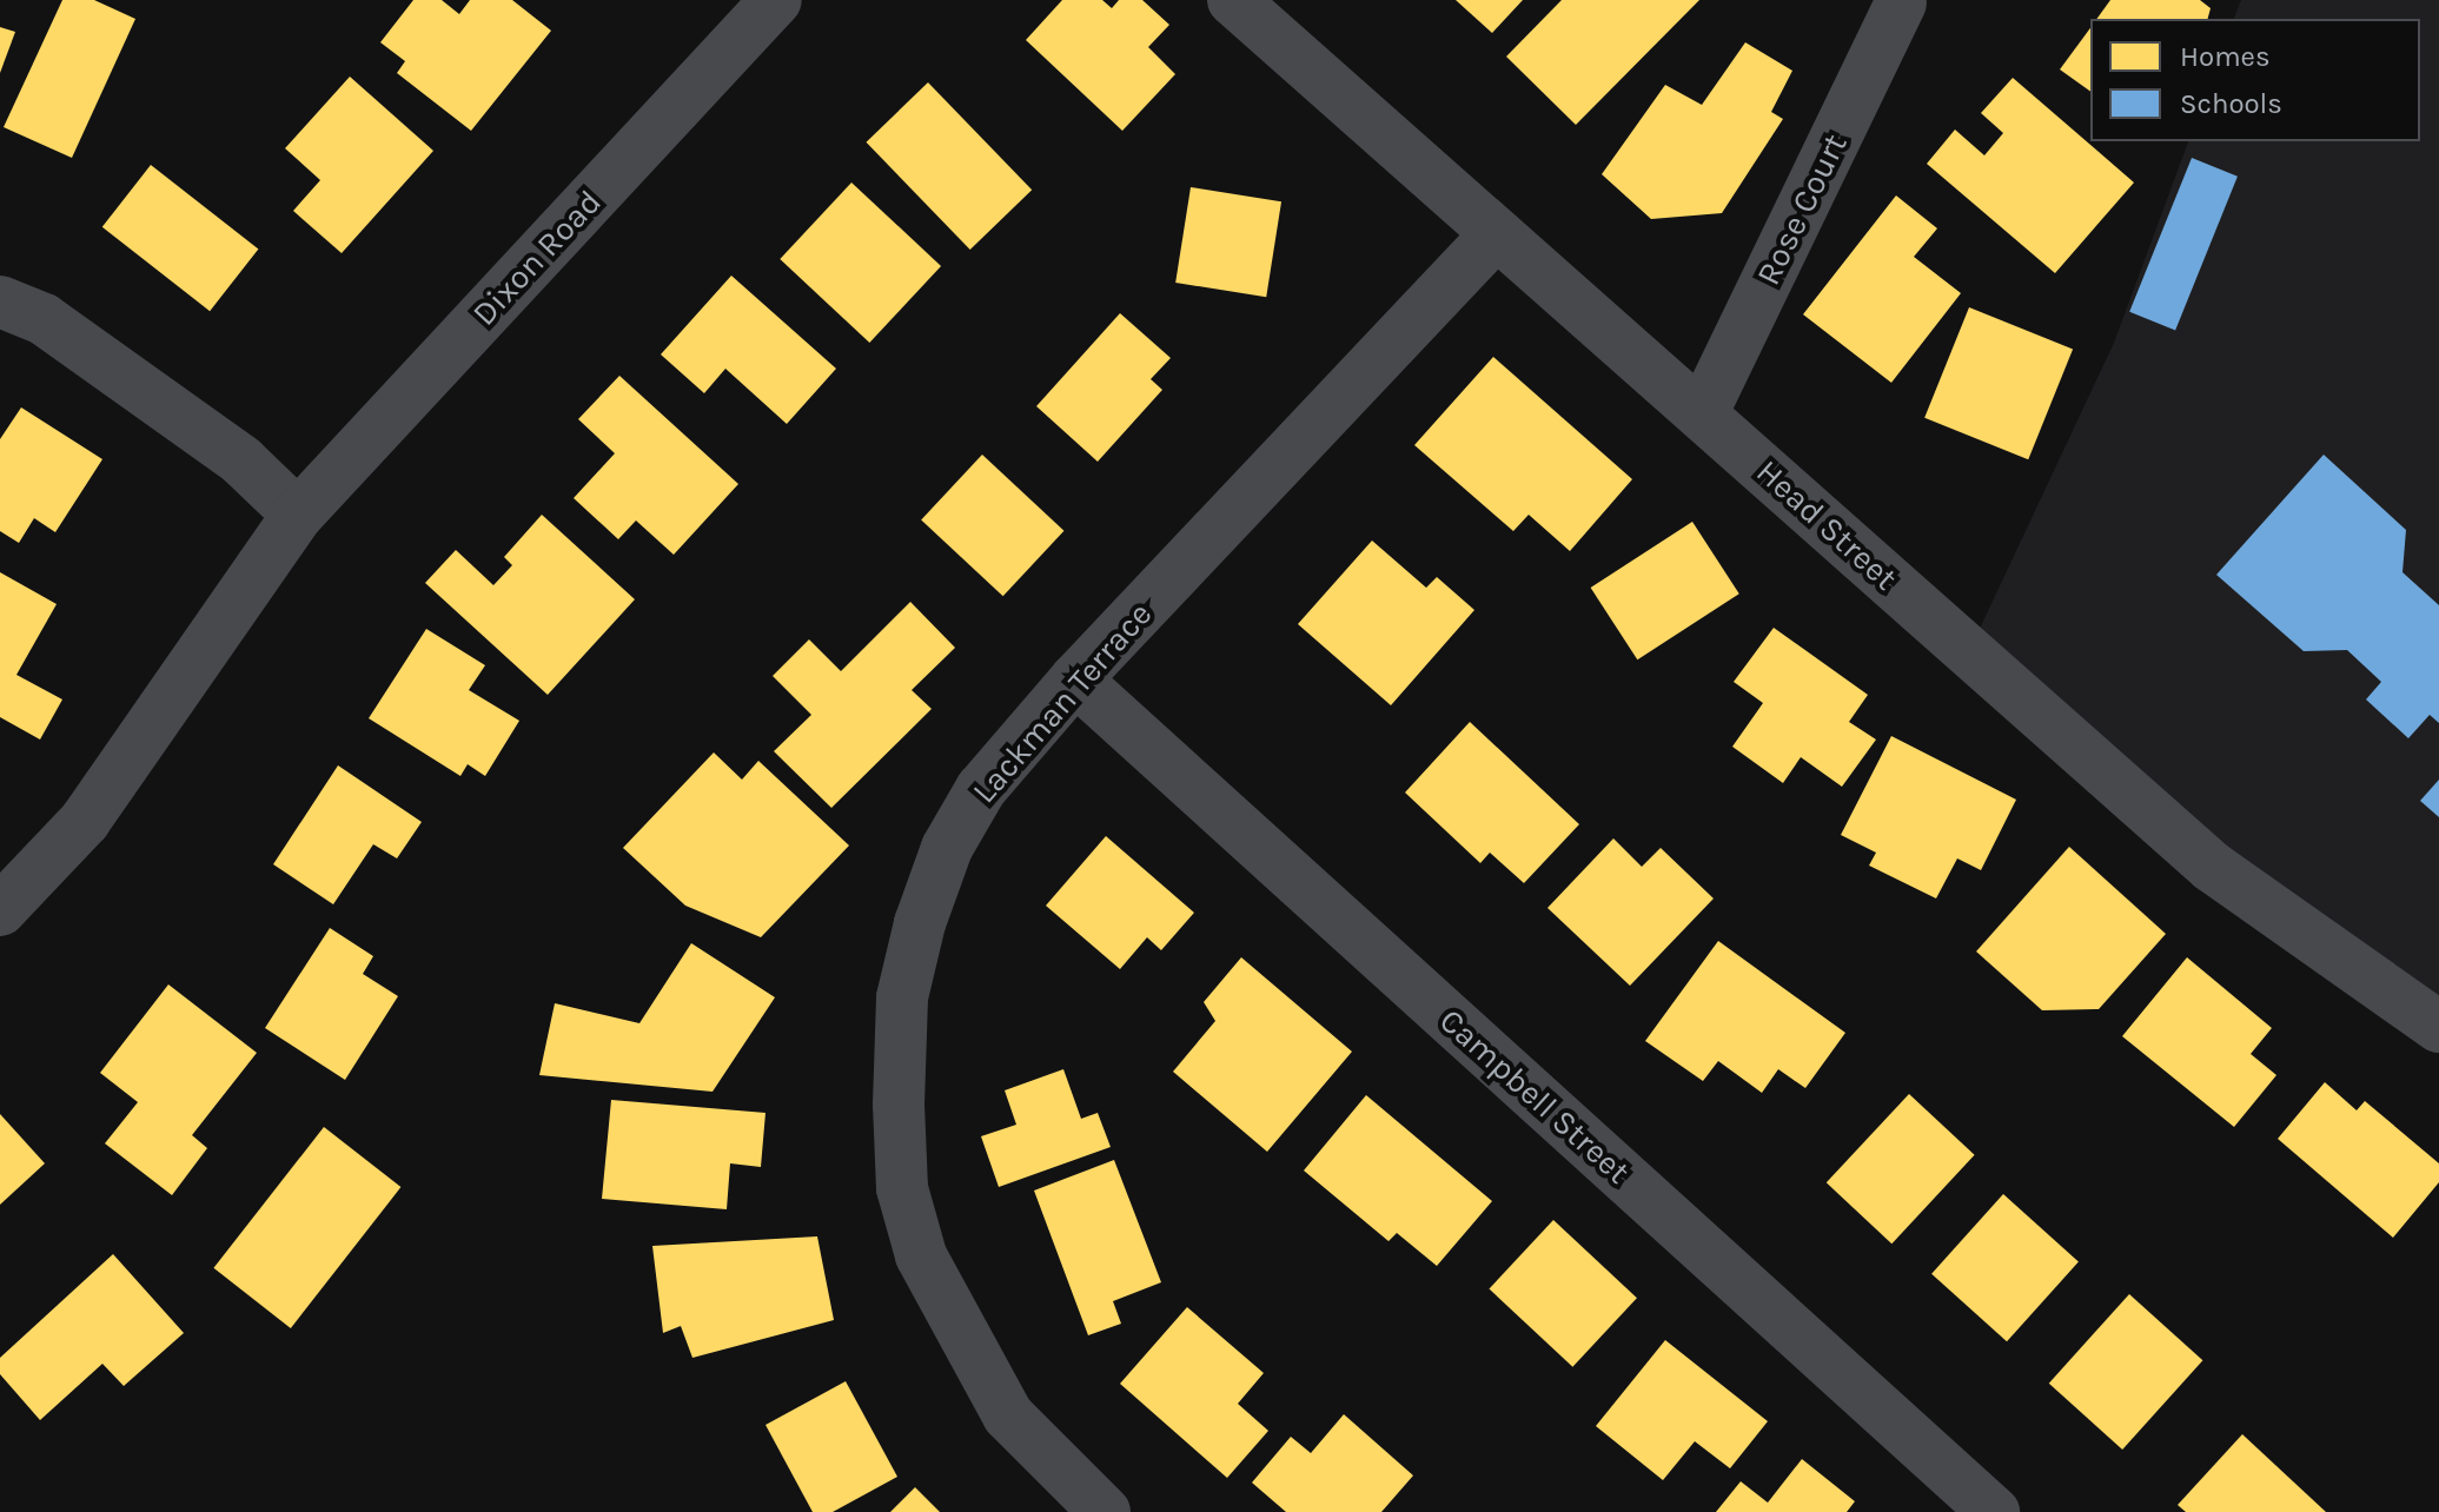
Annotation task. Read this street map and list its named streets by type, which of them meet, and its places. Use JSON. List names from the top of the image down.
{
  "streets": {
    "street": [
      "Rose Court",
      "Dixon Road",
      "Head Street",
      "Lackman Terrace",
      "Campbell Street"
    ]
  },
  "crossings": [
    ["Rose Court", "Head Street"],
    ["Head Street", "Lackman Terrace"],
    ["Lackman Terrace", "Campbell Street"]
  ],
  "legend": ["Homes", "Schools"]
}
